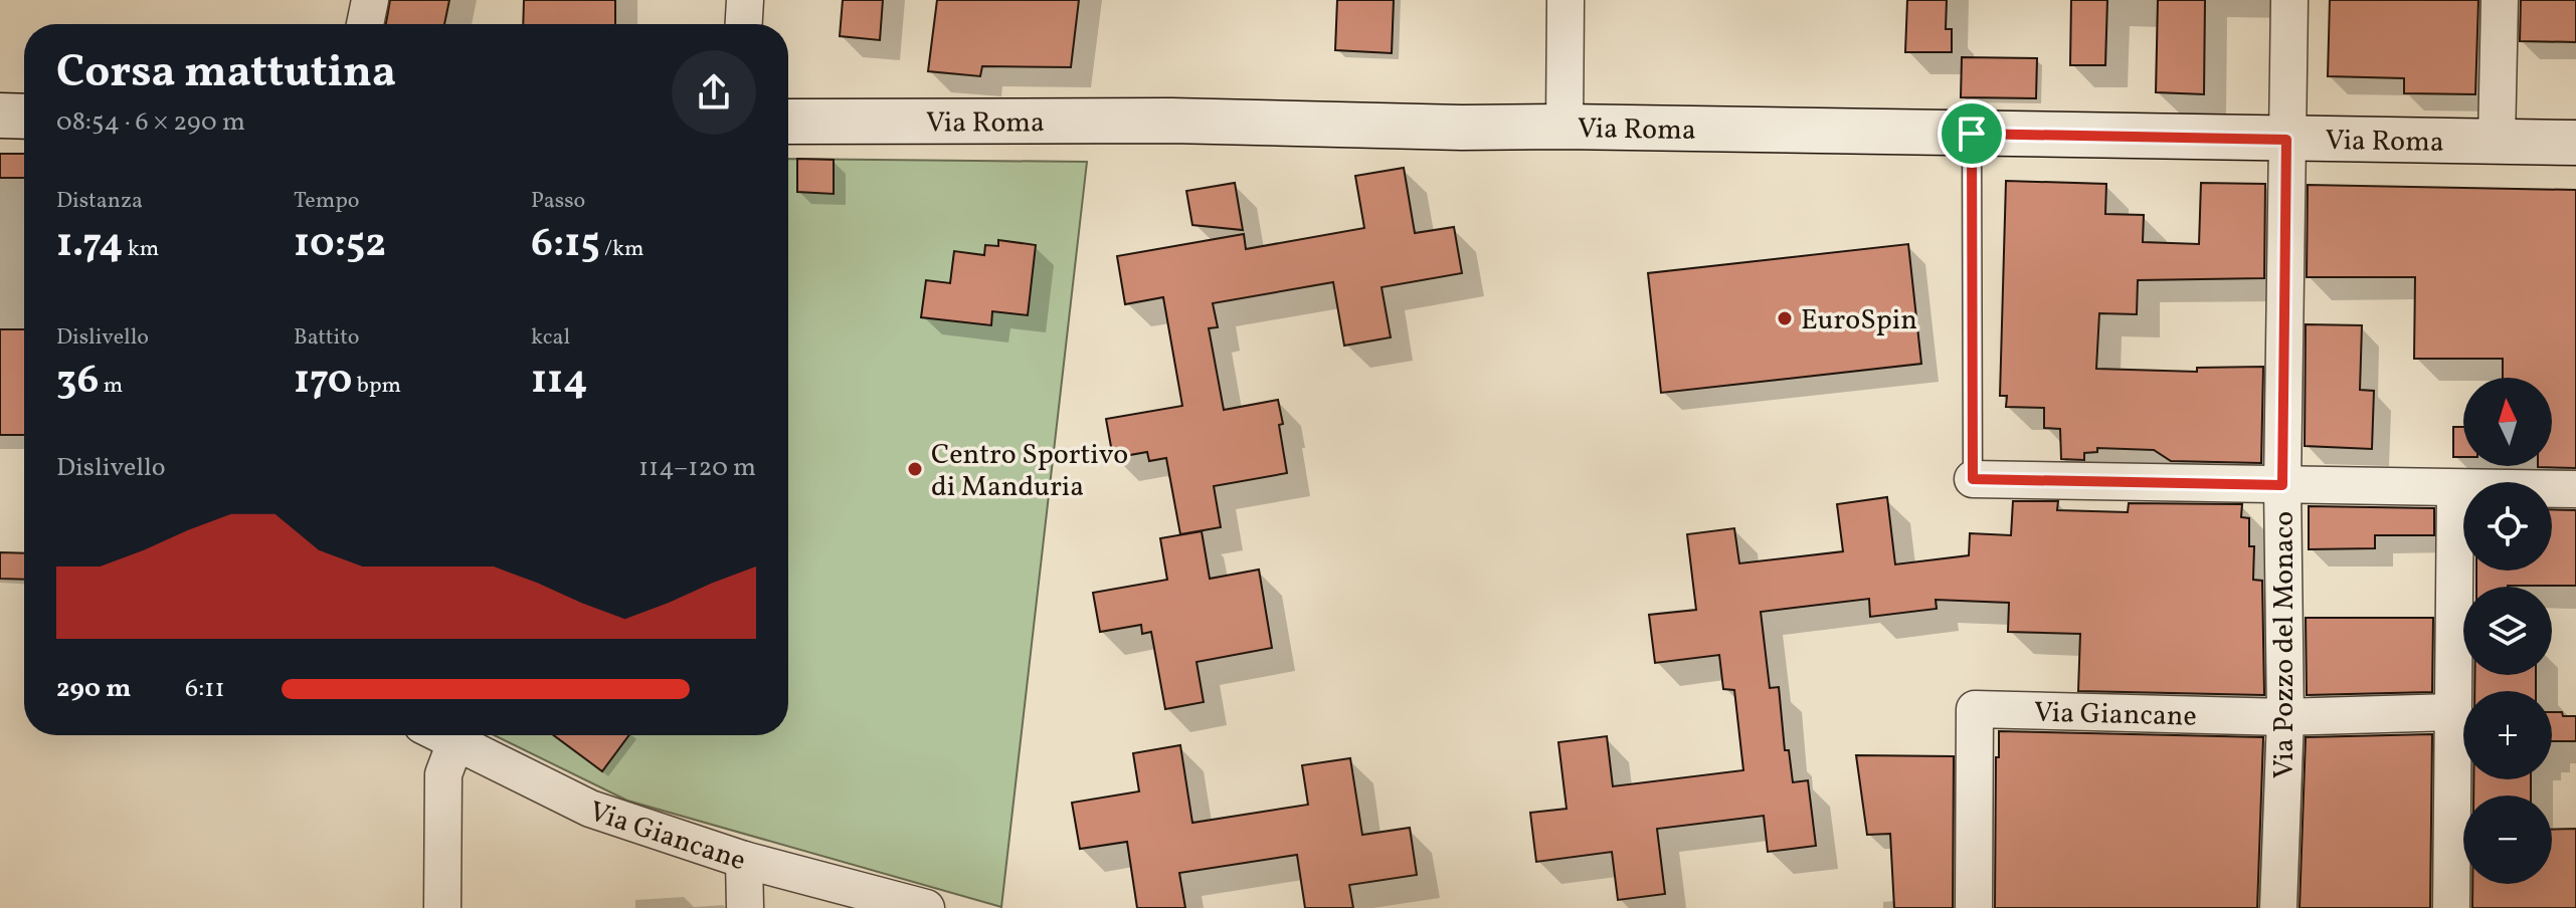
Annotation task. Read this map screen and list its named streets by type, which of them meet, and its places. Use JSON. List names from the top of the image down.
{
  "streets": {
    "street": ["Via Roma", "Via Pozzo del Monaco", "Via Giancane"]
  },
  "crossings": [
    ["Via Roma", "Via Pozzo del Monaco"],
    ["Via Pozzo del Monaco", "Via Giancane"]
  ],
  "places": ["EuroSpin", "Centro Sportivo di Manduria"],
  "north": "top",
  "page": {
    "heading": ["Corsa mattutina", "08:54 · 6 × 290 m"],
    "stats": [
      ["Distanza", "1.74 km"],
      ["Tempo", "10:52"],
      ["Passo", "6:15 /km"],
      ["Dislivello", "36 m"],
      ["Battito", "170 bpm"],
      ["kcal", "114"]
    ],
    "map_buttons": ["+", "−"],
    "chart": ["Dislivello", "114–120 m"],
    "list": [
      {
        "name": "290 m",
        "note": "6:11"
      }
    ]
  }
}
